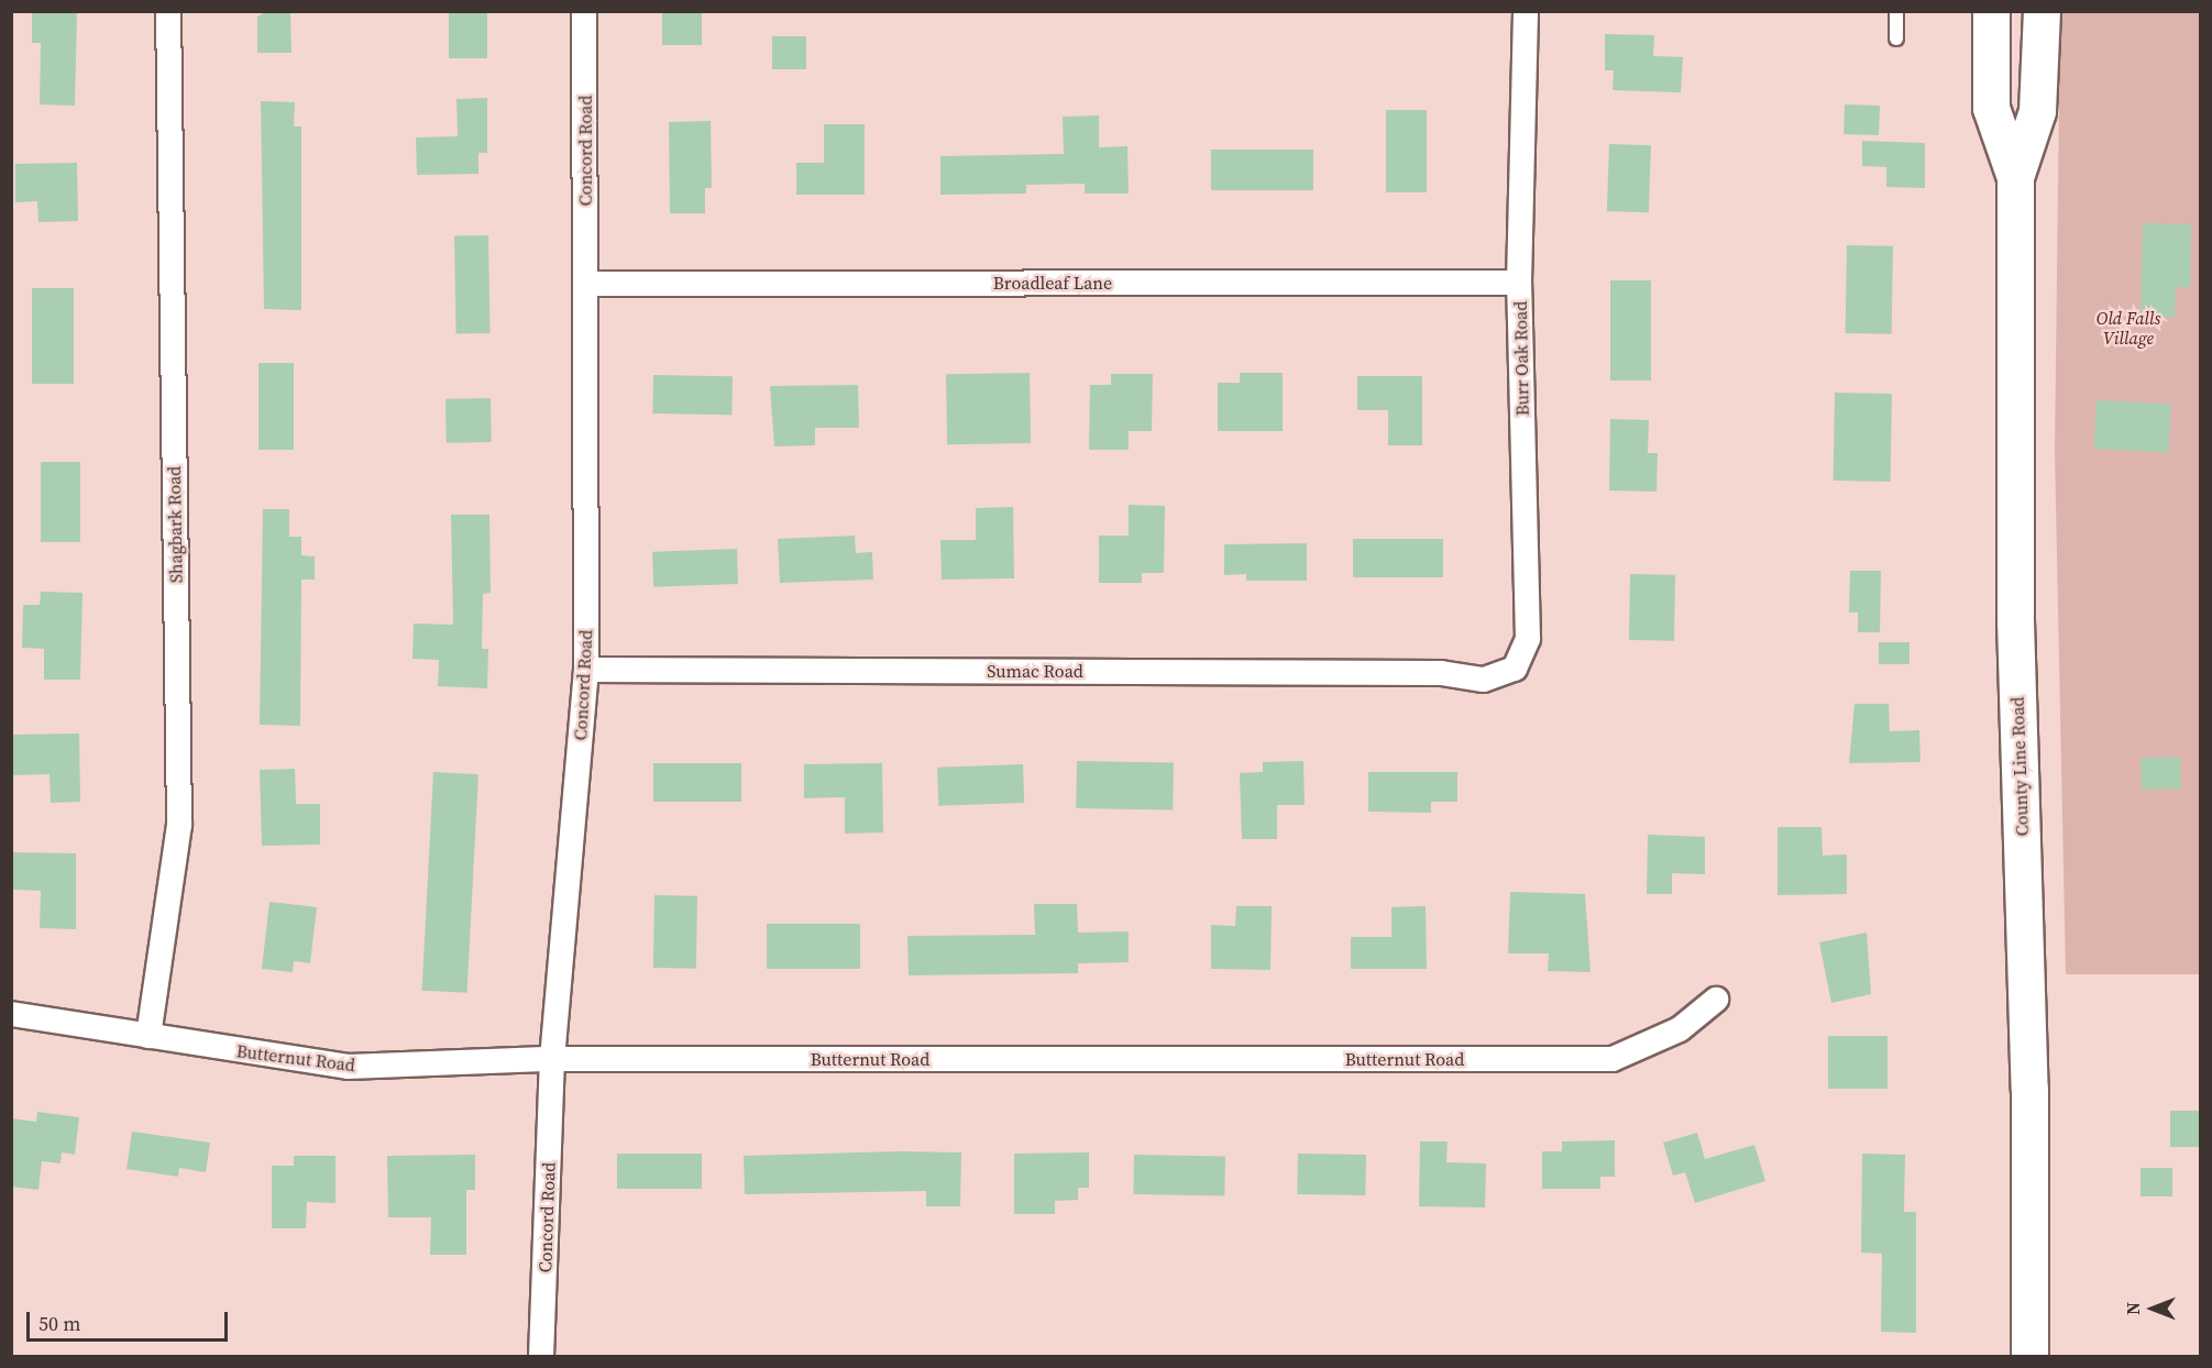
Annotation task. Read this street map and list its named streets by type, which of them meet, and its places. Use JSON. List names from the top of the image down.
{
  "streets": {
    "main road": ["County Line Road"],
    "street": [
      "Concord Road",
      "Broadleaf Lane",
      "Burr Oak Road",
      "Shagbark Road",
      "Sumac Road",
      "Butternut Road"
    ]
  },
  "crossings": [
    ["Concord Road", "Broadleaf Lane"],
    ["Concord Road", "Sumac Road"],
    ["Concord Road", "Butternut Road"],
    ["Broadleaf Lane", "Burr Oak Road"],
    ["Burr Oak Road", "Sumac Road"],
    ["Shagbark Road", "Butternut Road"]
  ],
  "parks": ["Old Falls Village"],
  "scale_bar": "50 m",
  "north": "left"
}
